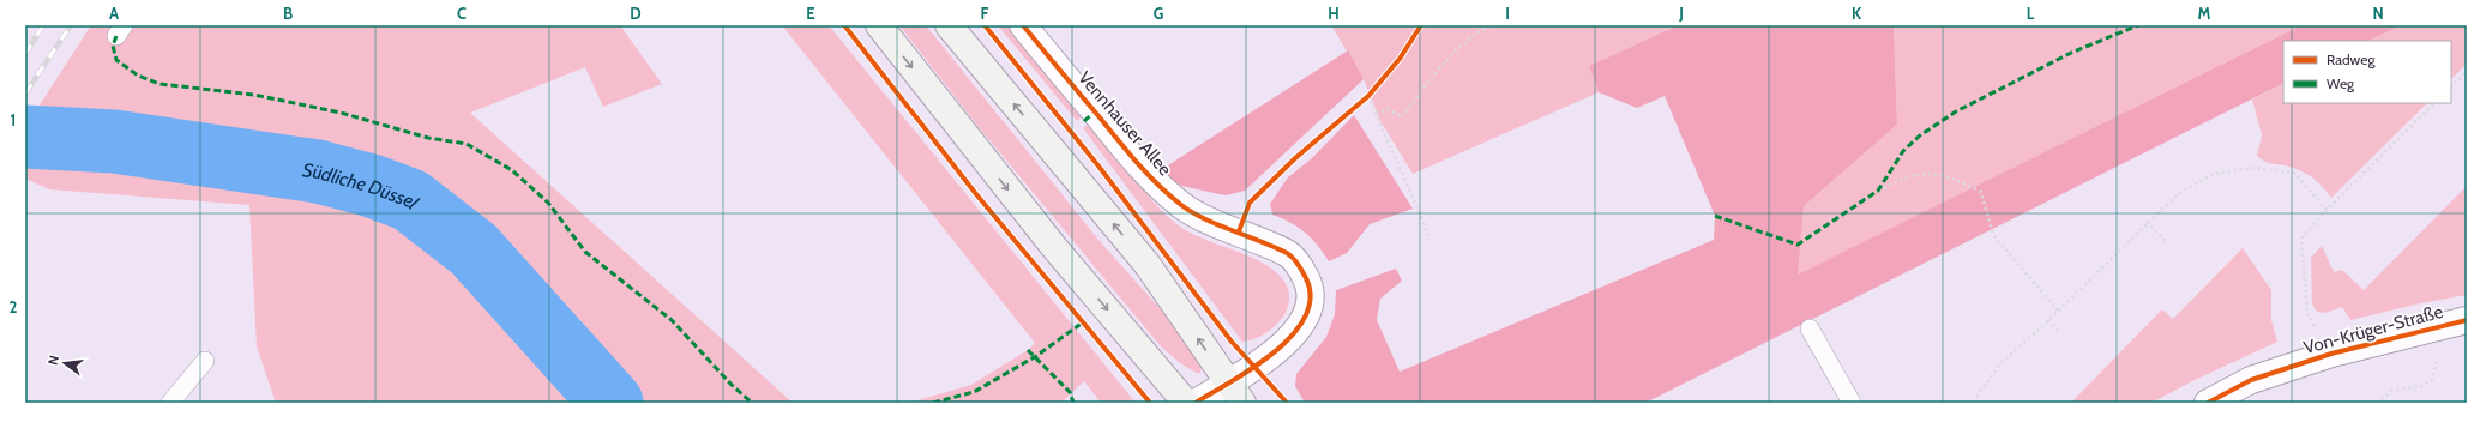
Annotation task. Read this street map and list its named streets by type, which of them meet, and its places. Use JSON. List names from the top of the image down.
{
  "streets": {
    "street": ["Vennhauser Allee", "Von-Krüger-Straße"]
  },
  "water": ["Südliche Düssel"],
  "legend": ["Radweg", "Weg"],
  "north": "left",
  "grid": {
    "columns": [
      "A",
      "B",
      "C",
      "D",
      "E",
      "F",
      "G",
      "H",
      "I",
      "J",
      "K",
      "L",
      "M",
      "N"
    ],
    "rows": ["1", "2"]
  }
}
